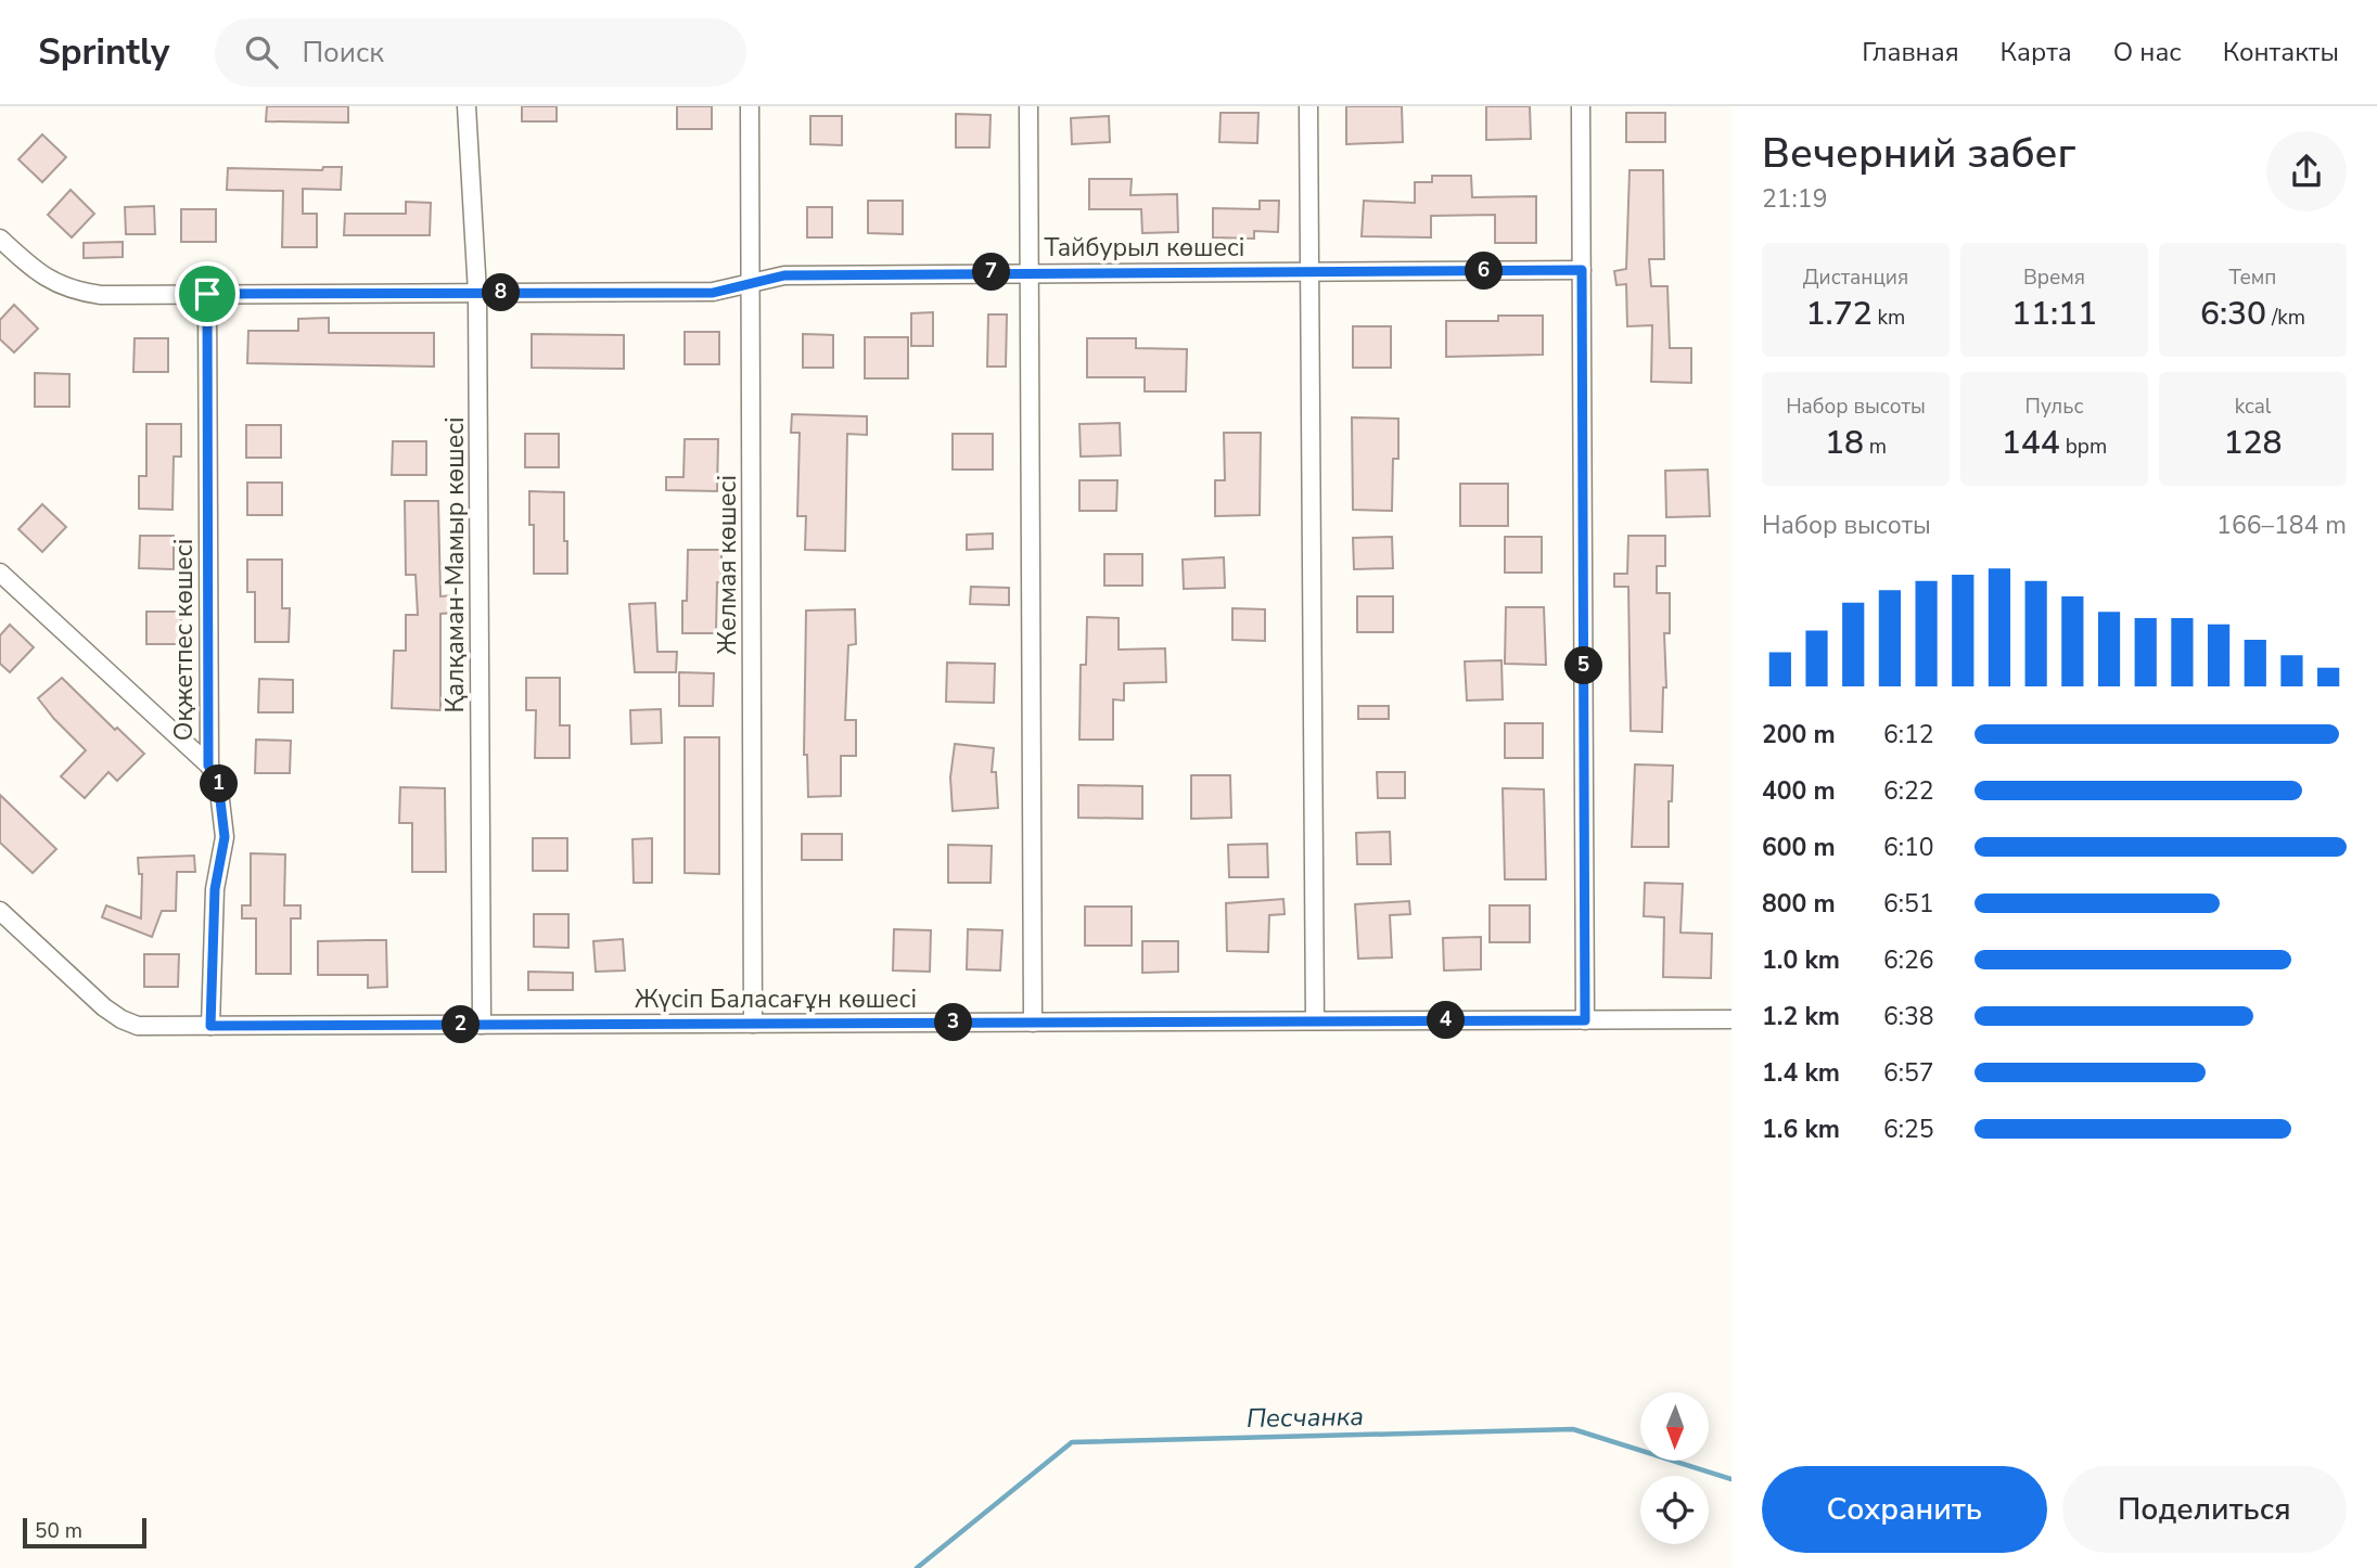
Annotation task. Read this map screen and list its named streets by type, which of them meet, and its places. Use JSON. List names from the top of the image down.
{
  "streets": {
    "street": [
      "Тайбурыл көшесі",
      "Қалқаман-Мамыр көшесі",
      "Желмая көшесі",
      "Оқжетпес көшесі",
      "Жүсіп Баласағұн көшесі"
    ]
  },
  "crossings": [
    ["Тайбурыл көшесі", "Қалқаман-Мамыр көшесі"],
    ["Тайбурыл көшесі", "Желмая көшесі"],
    ["Тайбурыл көшесі", "Оқжетпес көшесі"],
    ["Қалқаман-Мамыр көшесі", "Жүсіп Баласағұн көшесі"],
    ["Желмая көшесі", "Жүсіп Баласағұн көшесі"],
    ["Оқжетпес көшесі", "Жүсіп Баласағұн көшесі"]
  ],
  "water": ["Песчанка"],
  "scale_bar": "50 m",
  "north": "bottom",
  "page": {
    "header": "Sprintly",
    "search": "Поиск",
    "nav": [
      "Главная",
      "Карта",
      "О нас",
      "Контакты"
    ],
    "heading": ["Вечерний забег", "21:19"],
    "stats": [
      ["Дистанция", "1.72 km"],
      ["Время", "11:11"],
      ["Темп", "6:30 /km"],
      ["Набор высоты", "18 m"],
      ["Пульс", "144 bpm"],
      ["kcal", "128"]
    ],
    "pins": [
      "6",
      "7",
      "8",
      "5",
      "1",
      "4",
      "3",
      "2"
    ],
    "chart": ["Набор высоты", "166–184 m"],
    "list": [
      {
        "name": "200 m",
        "note": "6:12"
      },
      {
        "name": "400 m",
        "note": "6:22"
      },
      {
        "name": "600 m",
        "note": "6:10"
      },
      {
        "name": "800 m",
        "note": "6:51"
      },
      {
        "name": "1.0 km",
        "note": "6:26"
      },
      {
        "name": "1.2 km",
        "note": "6:38"
      },
      {
        "name": "1.4 km",
        "note": "6:57"
      },
      {
        "name": "1.6 km",
        "note": "6:25"
      }
    ],
    "buttons": ["Сохранить", "Поделиться"],
    "scale": "50 m"
  }
}
